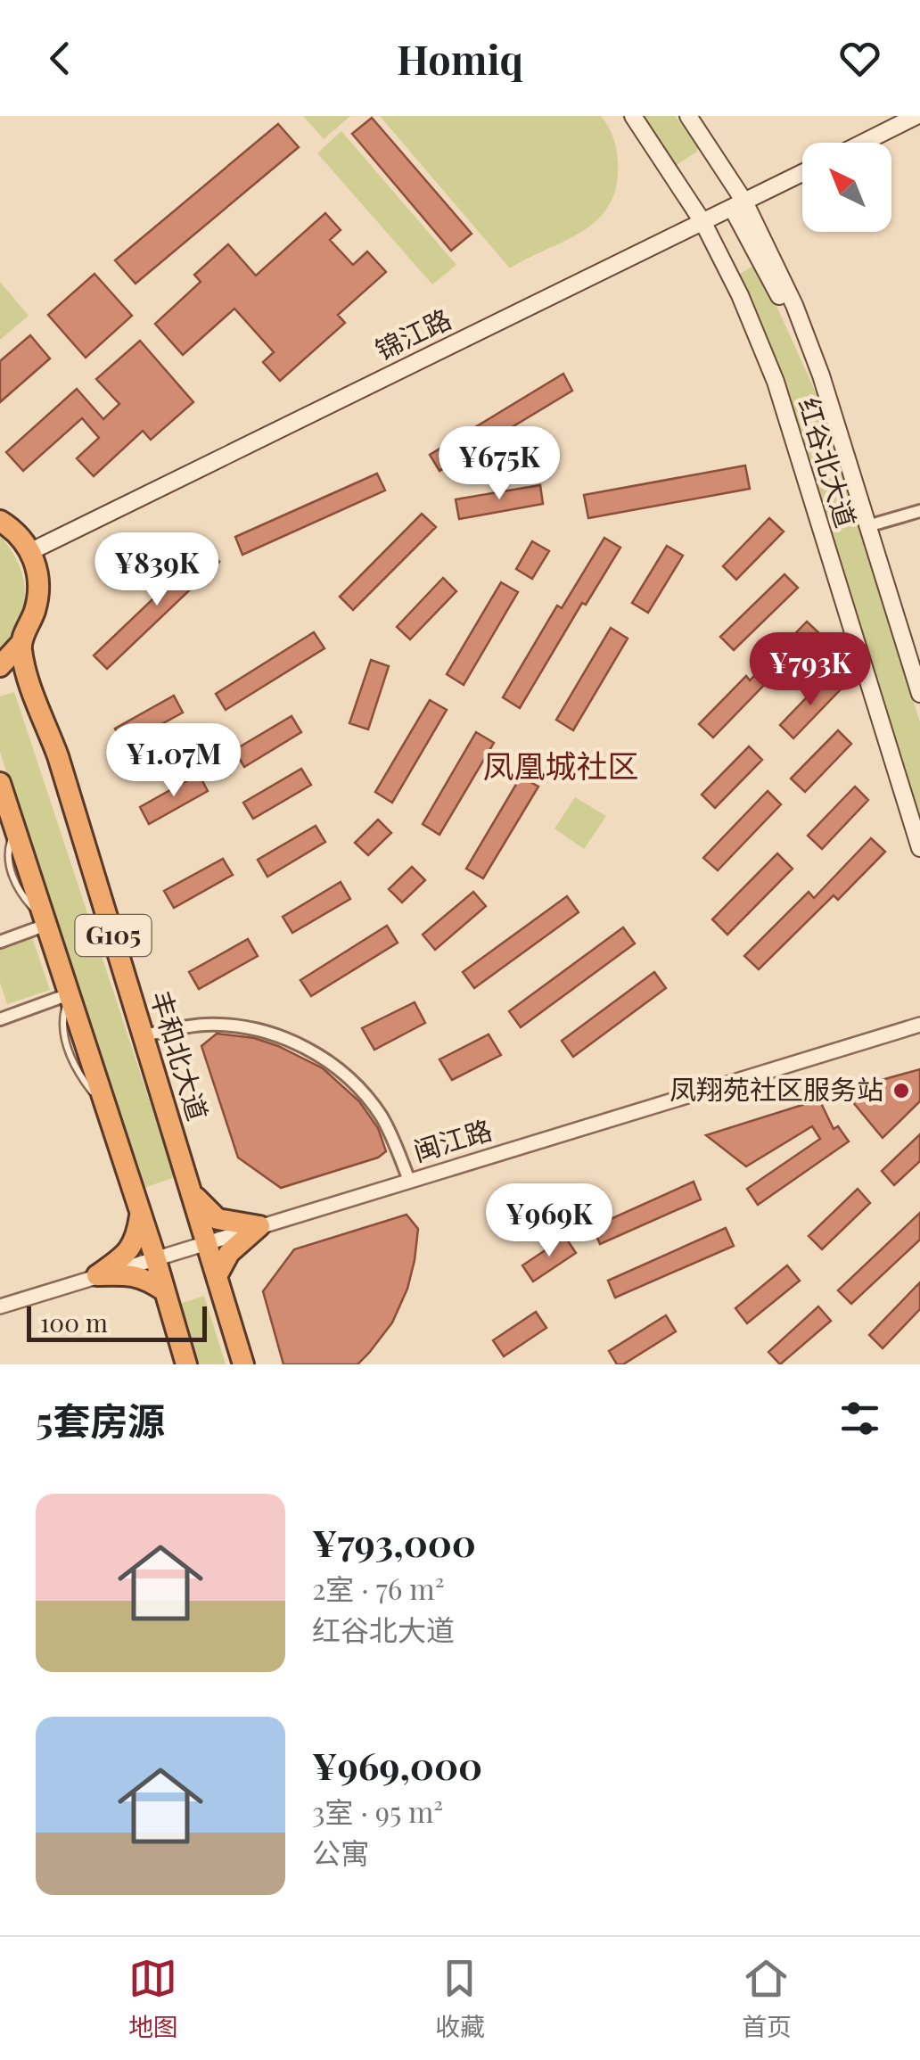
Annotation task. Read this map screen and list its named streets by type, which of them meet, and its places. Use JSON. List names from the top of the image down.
{
  "streets": {
    "highway": ["G105", "丰和北大道"],
    "main road": ["锦江路", "红谷北大道"],
    "street": ["闽江路"]
  },
  "crossings": [
    ["锦江路", "红谷北大道"],
    ["G105", "闽江路"],
    ["丰和北大道", "闽江路"]
  ],
  "districts": ["凤凰城社区"],
  "places": ["凤翔苑社区服务站"],
  "scale_bar": "100 m",
  "north": "top left",
  "page": {
    "header": "Homiq",
    "price": [
      "¥675K",
      "¥839K",
      "¥793K",
      "¥1.07M",
      "¥969K"
    ],
    "scale": "100 m",
    "heading": "5套房源",
    "list": [
      {
        "name": "¥793,000",
        "note": "2室 · 76 m² · 红谷北大道"
      },
      {
        "name": "¥969,000",
        "note": "3室 · 95 m² · 公寓"
      }
    ],
    "tabs": ["地图", "收藏", "首页"]
  }
}
